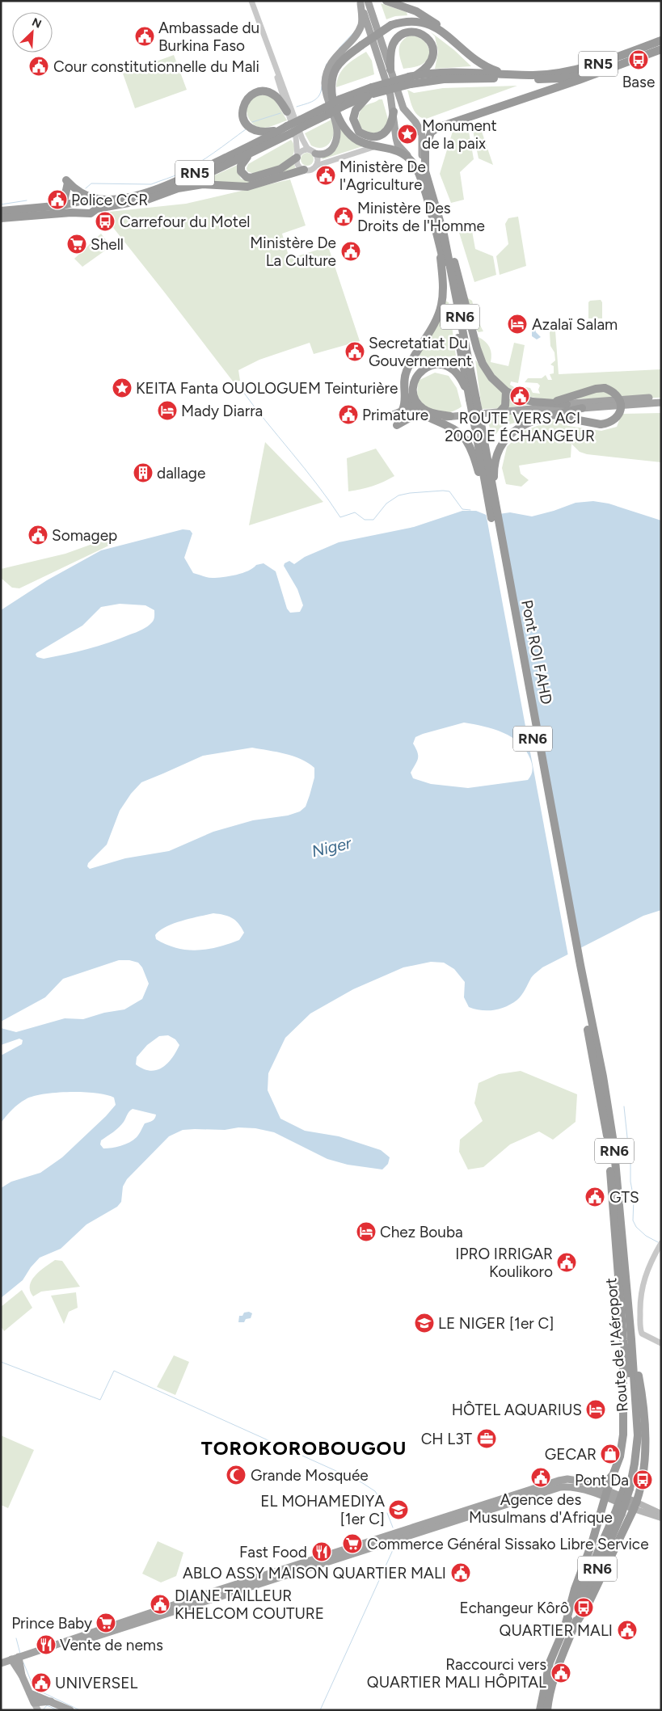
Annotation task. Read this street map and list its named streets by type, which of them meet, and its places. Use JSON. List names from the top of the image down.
{
  "streets": {
    "highway": ["RN5", "RN6", "Route de l'Aéroport"]
  },
  "crossings": [
    ["RN6", "Route de l'Aéroport"]
  ],
  "districts": ["TOROKOROBOUGOU"],
  "water": ["Niger"],
  "places": {
    "public building": [
      "Ambassade du Burkina Faso",
      "Cour constitutionnelle du Mali",
      "Ministère De l'Agriculture",
      "Police CCR",
      "Ministère Des Droits de l'Homme",
      "Ministère De La Culture",
      "Secretatiat Du Gouvernement",
      "ROUTE VERS ACI 2000 E ÉCHANGEUR",
      "Primature",
      "Somagep",
      "GTS",
      "IPRO IRRIGAR Koulikoro",
      "Agence des Musulmans d'Afrique",
      "ABLO ASSY MAISON QUARTIER MALI",
      "DIANE TAILLEUR KHELCOM COUTURE",
      "QUARTIER MALI",
      "Raccourci vers QUARTIER MALI HÔPITAL",
      "UNIVERSEL"
    ],
    "bus stop": [
      "Base",
      "Carrefour du Motel",
      "Pont Da",
      "Echangeur Kôrô"
    ],
    "place": ["Monument de la paix", "KEITA Fanta OUOLOGUEM Teinturière"],
    "supermarket": ["Shell", "Commerce Général Sissako Libre Service", "Prince Baby"],
    "hotel": [
      "Azalaï Salam",
      "Mady Diarra",
      "Chez Bouba",
      "HÔTEL AQUARIUS"
    ],
    "building": ["dallage"],
    "school or university": ["LE NIGER [1er C]", "EL MOHAMEDIYA [1er C]"],
    "office": ["CH L3T"],
    "shop": ["GECAR"],
    "mosque": ["Grande Mosquée"],
    "restaurant": ["Fast Food", "Vente de nems"]
  },
  "north": "top right"
}
